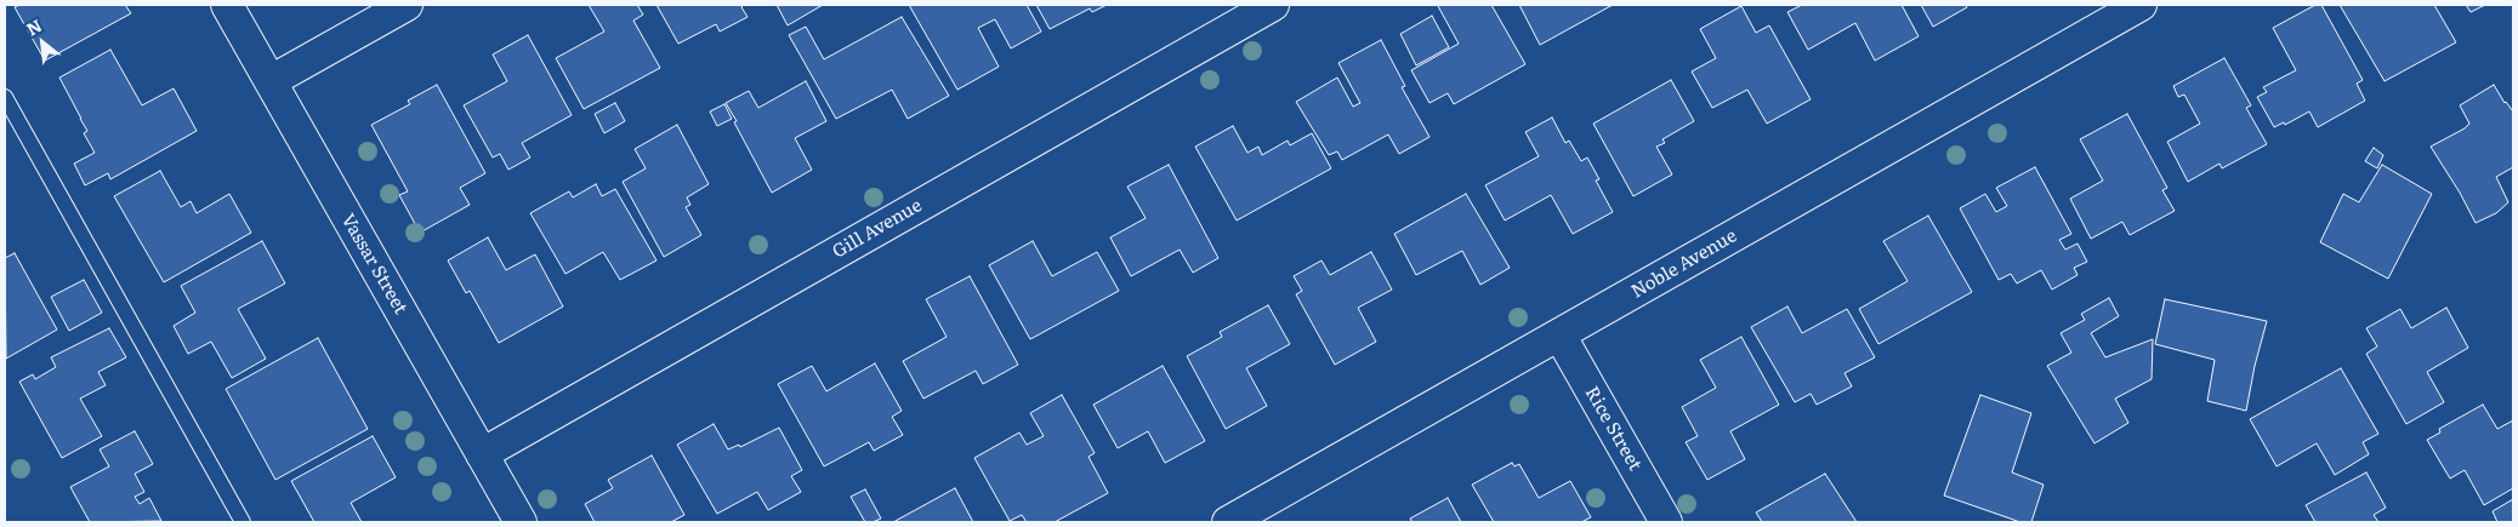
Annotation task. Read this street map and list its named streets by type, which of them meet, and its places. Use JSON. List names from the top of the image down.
{
  "streets": {
    "street": [
      "Gill Avenue",
      "Vassar Street",
      "Noble Avenue",
      "Rice Street"
    ]
  },
  "crossings": [
    ["Gill Avenue", "Vassar Street"],
    ["Noble Avenue", "Rice Street"]
  ],
  "north": "top left"
}
